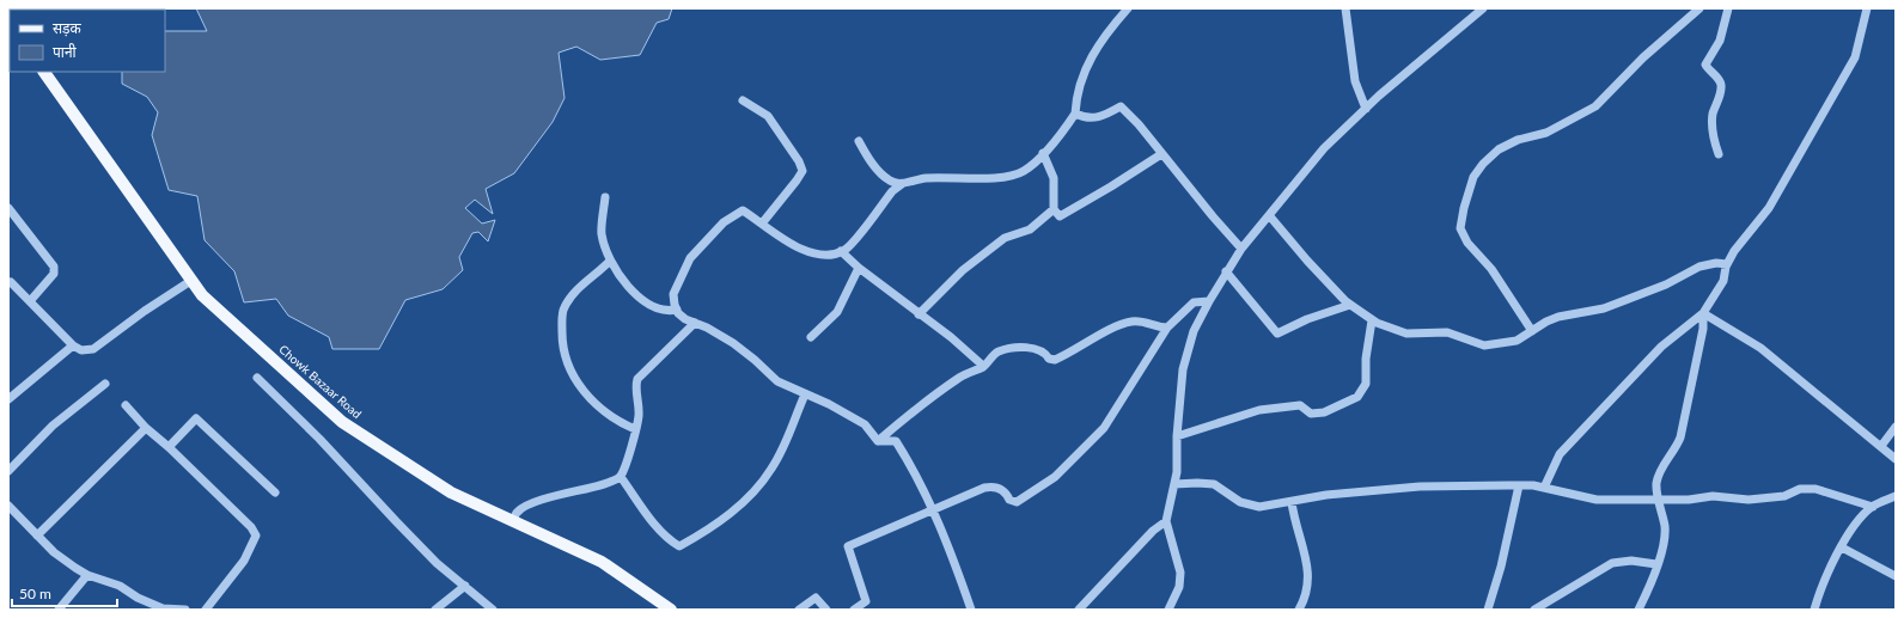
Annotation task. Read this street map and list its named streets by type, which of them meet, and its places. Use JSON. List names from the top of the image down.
{
  "streets": {
    "main road": ["Chowk Bazaar Road"]
  },
  "legend": ["सड़क", "पानी"],
  "scale_bar": "50 m"
}
